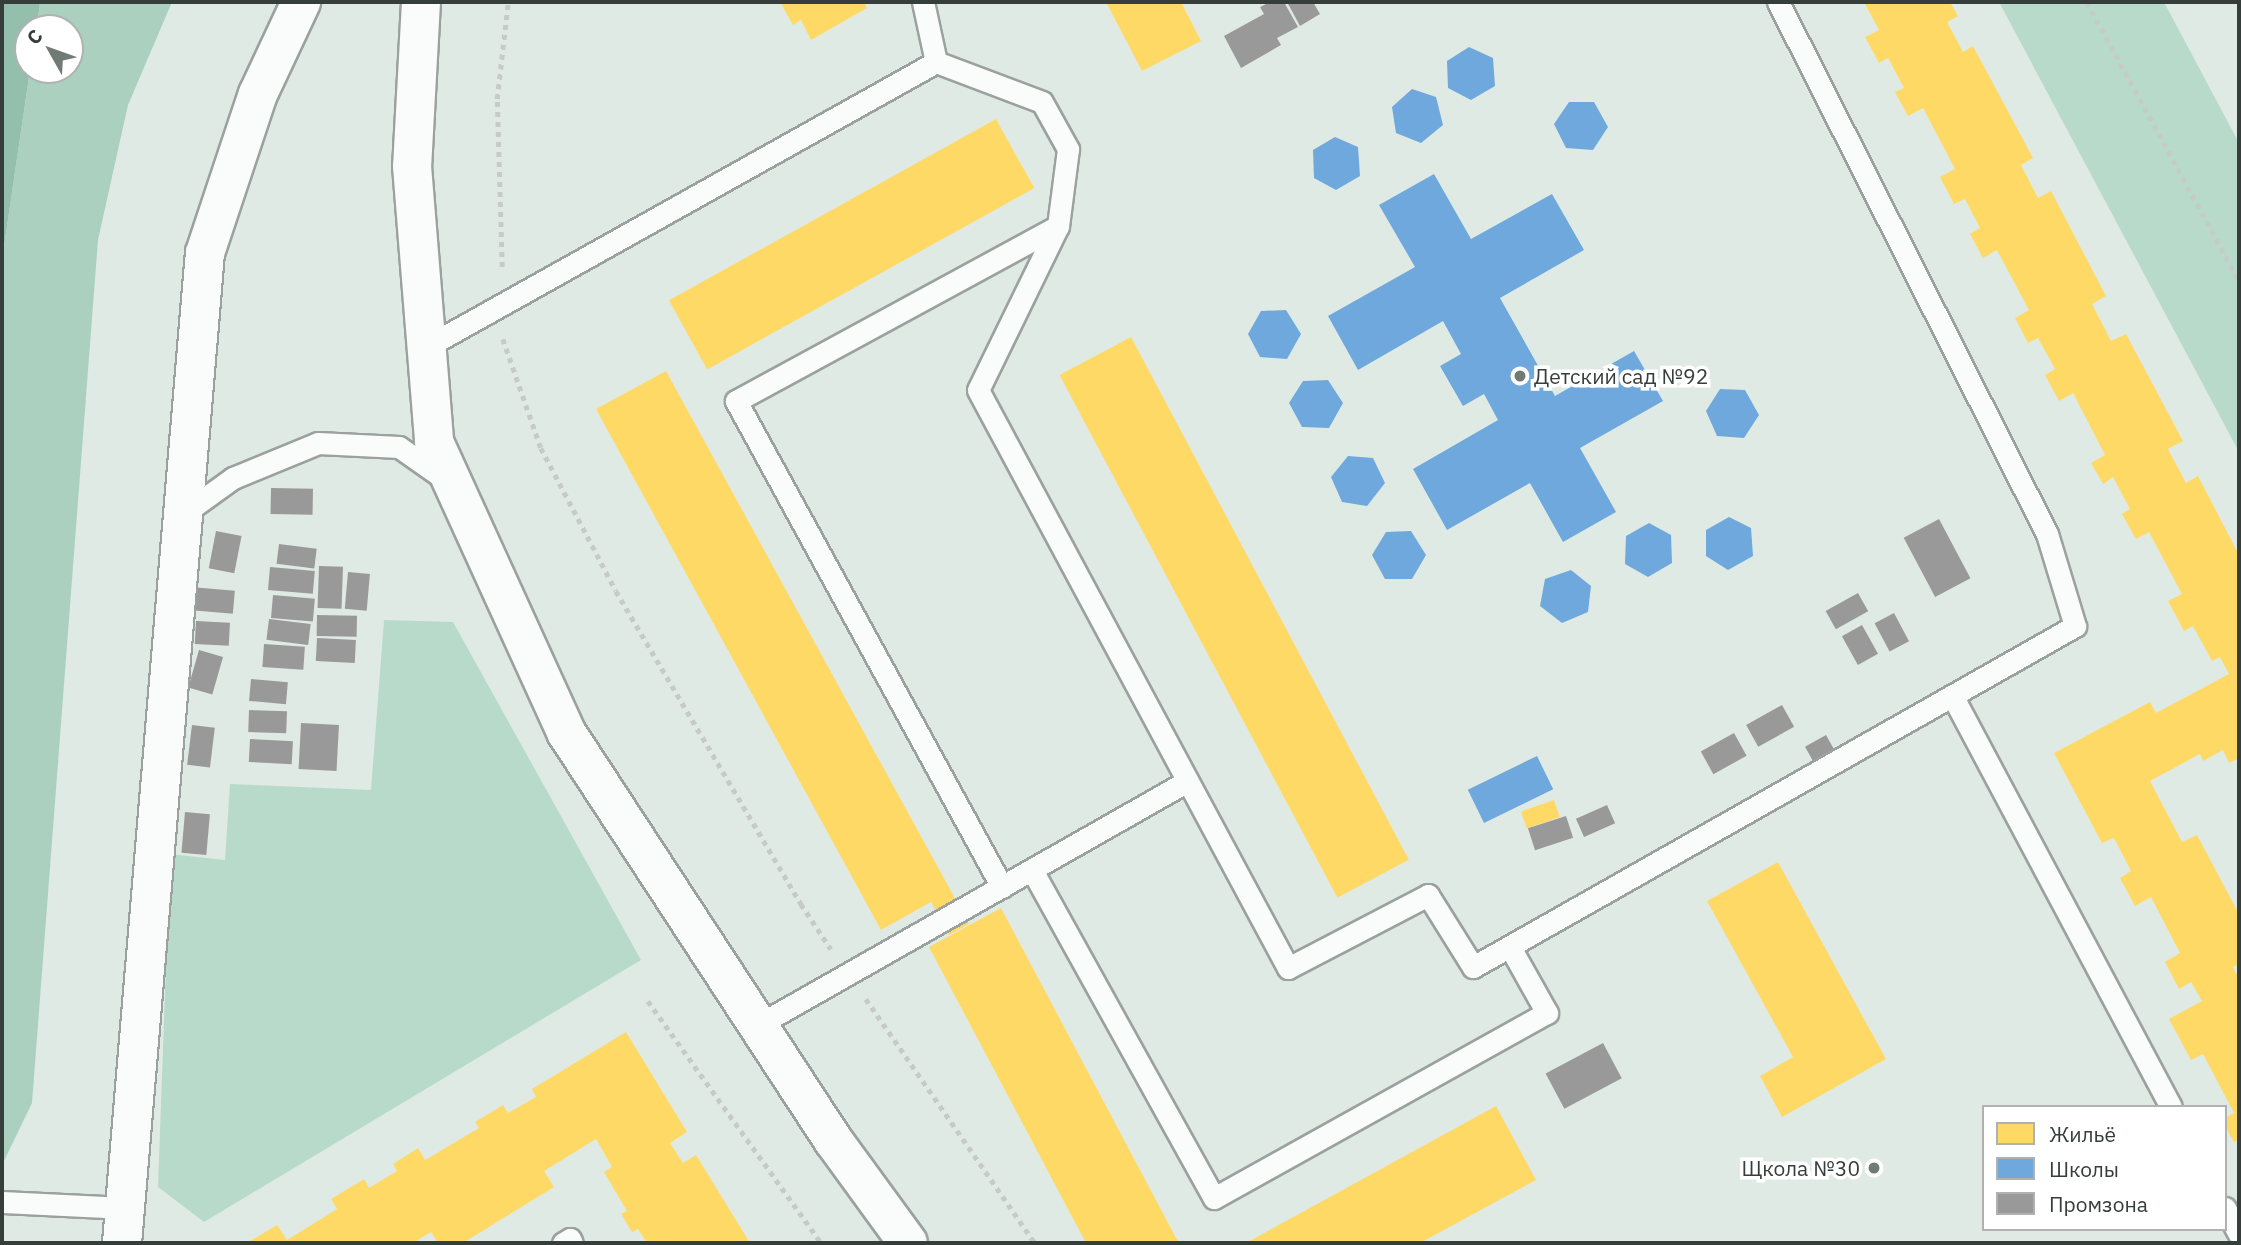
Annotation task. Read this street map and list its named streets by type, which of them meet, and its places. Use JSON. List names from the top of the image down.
{
  "places": ["Детский сад №92", "Щкола №30"],
  "legend": ["Жильё", "Школы", "Промзона"],
  "north": "top left"
}
